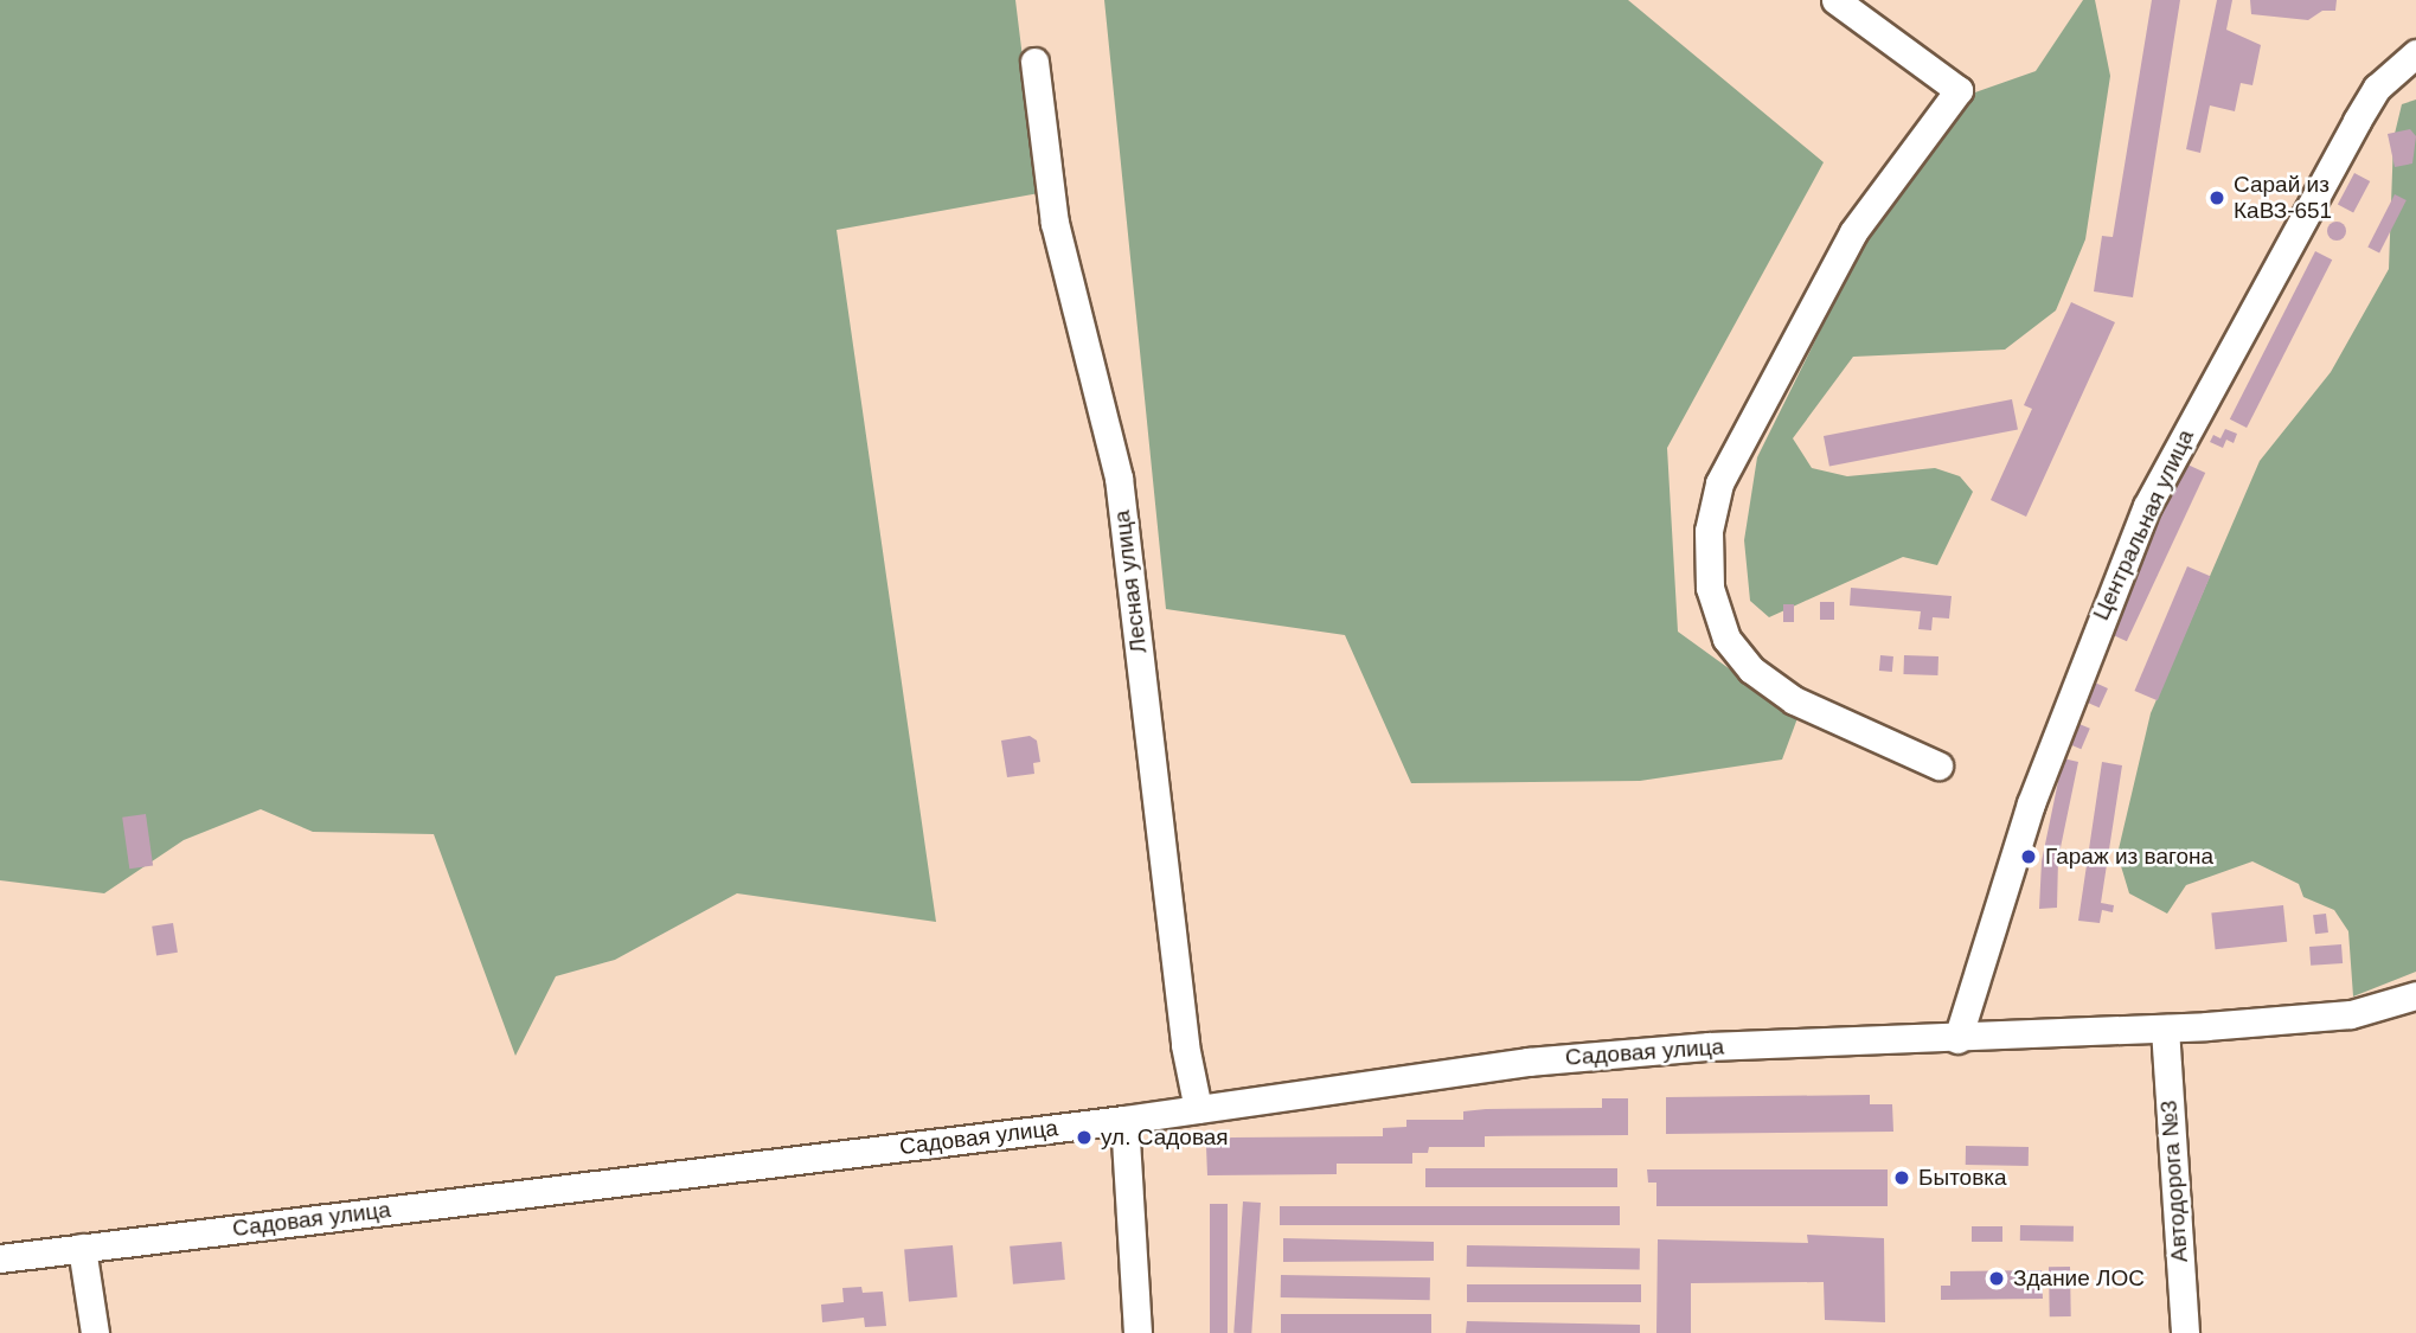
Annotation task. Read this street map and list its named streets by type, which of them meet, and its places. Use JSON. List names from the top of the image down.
{
  "streets": {
    "street": [
      "Центральная улица",
      "Лесная улица",
      "Садовая улица",
      "Автодорога №3"
    ]
  },
  "crossings": [
    ["Центральная улица", "Садовая улица"],
    ["Лесная улица", "Садовая улица"],
    ["Садовая улица", "Автодорога №3"]
  ],
  "places": [
    "Сарай из КаВЗ-651",
    "Гараж из вагона",
    "ул. Садовая",
    "Бытовка",
    "Здание ЛОС"
  ]
}
